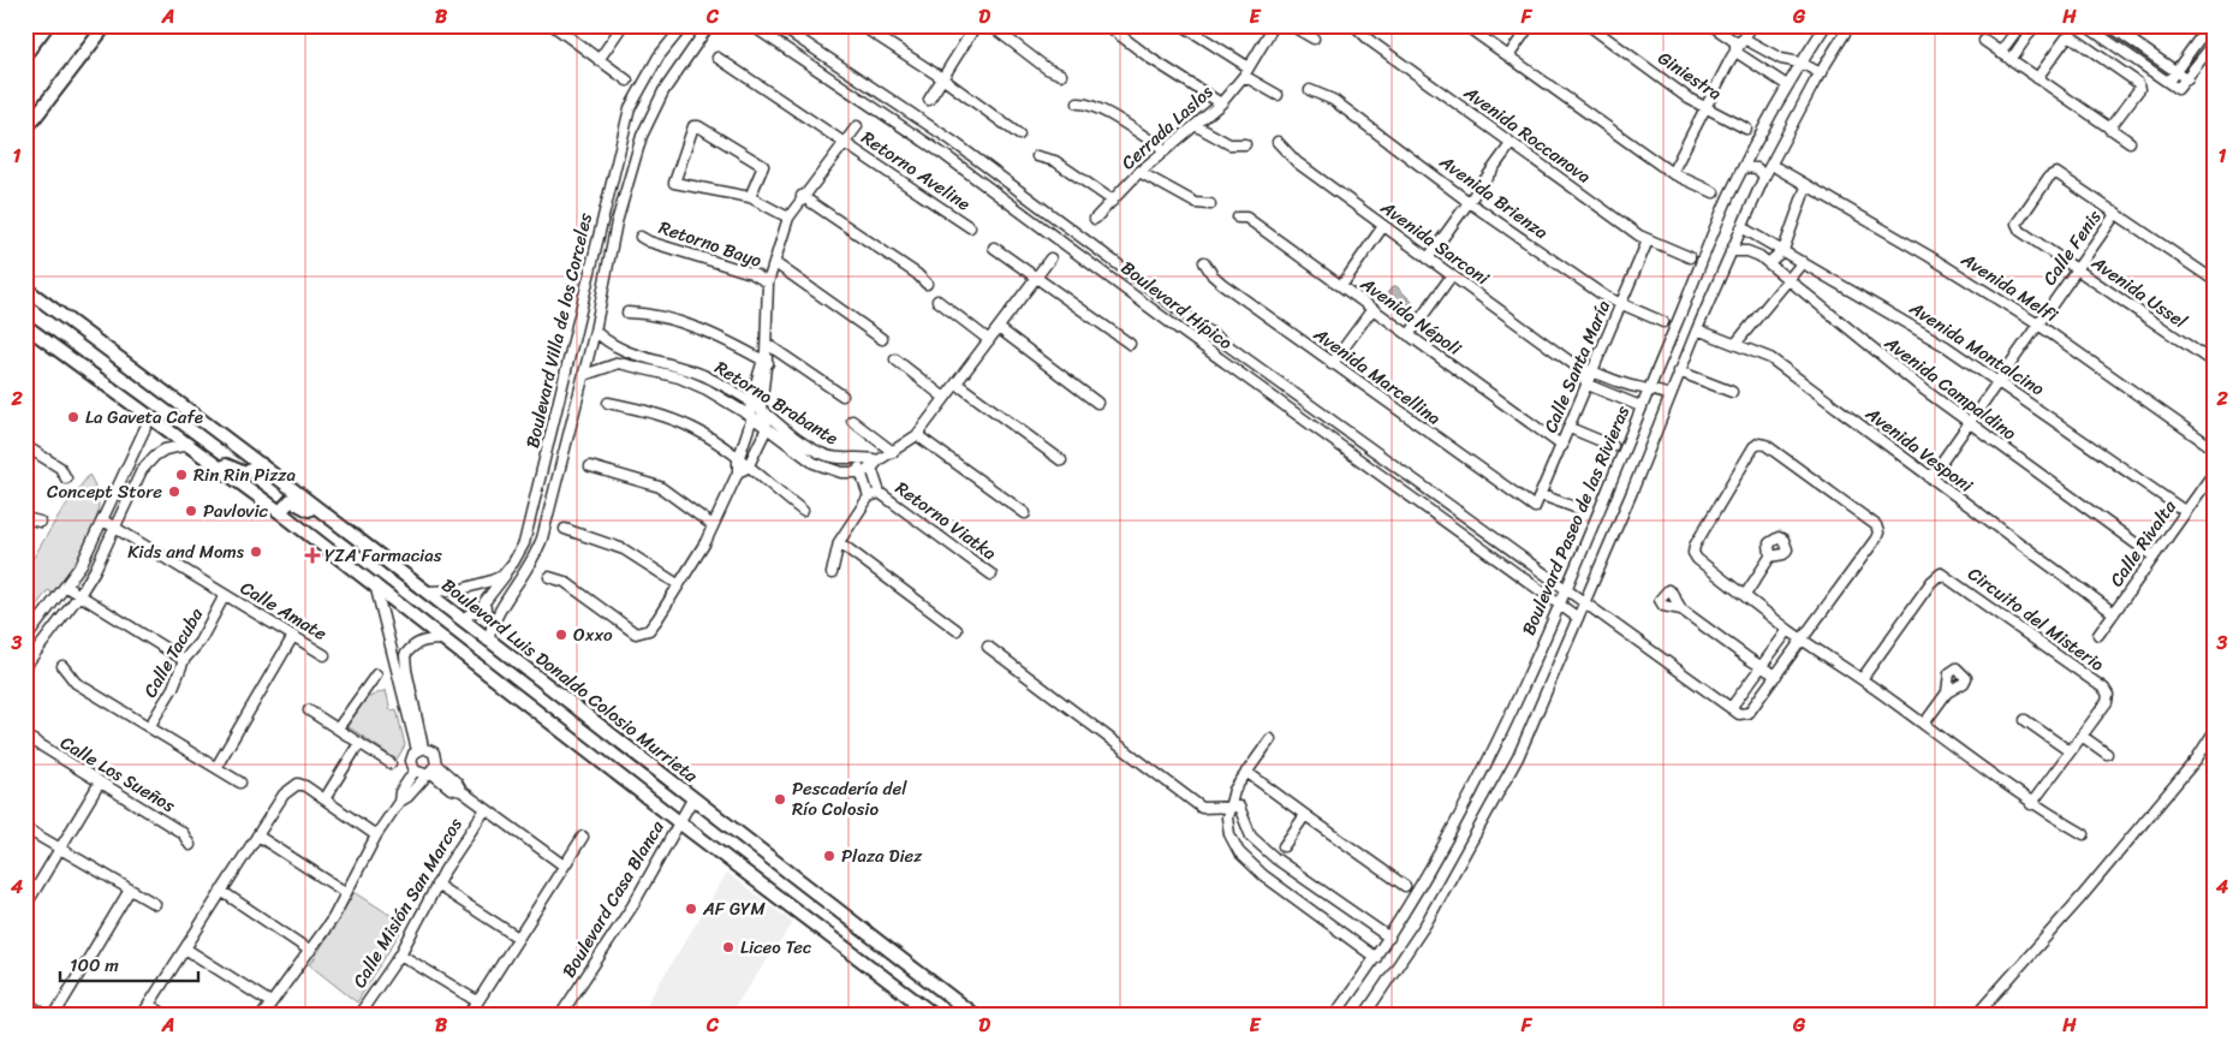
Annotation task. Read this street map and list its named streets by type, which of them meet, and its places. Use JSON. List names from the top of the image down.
{
  "streets": {
    "main road": ["Boulevard Luis Donaldo Colosio Murrieta"],
    "street": [
      "Giniestra",
      "Cerrada Laslos",
      "Avenida Roccanova",
      "Retorno Aveline",
      "Avenida Brienza",
      "Avenida Sarconi",
      "Retorno Bayo",
      "Calle Fenis",
      "Avenida Melfi",
      "Avenida Ussel",
      "Boulevard Hípico",
      "Avenida Népoli",
      "Boulevard Villa de los Corceles",
      "Avenida Montalcino",
      "Calle Santa María",
      "Avenida Marcellina",
      "Avenida Campaldino",
      "Retorno Brabante",
      "Avenida Vesponi",
      "Retorno Viatka",
      "Boulevard Paseo de las Rivieras",
      "Calle Rivalta",
      "Calle Amate",
      "Circuito del Misterio",
      "Calle Tacuba",
      "Calle Los Sueños",
      "Boulevard Casa Blanca",
      "Calle Misión San Marcos"
    ]
  },
  "crossings": [
    ["Avenida Roccanova", "Calle Santa María"],
    ["Avenida Brienza", "Calle Santa María"],
    ["Avenida Sarconi", "Calle Santa María"],
    ["Avenida Sarconi", "Boulevard Paseo de las Rivieras"],
    ["Calle Fenis", "Avenida Melfi"],
    ["Calle Fenis", "Avenida Ussel"],
    ["Calle Fenis", "Avenida Montalcino"],
    ["Calle Fenis", "Avenida Campaldino"],
    ["Calle Fenis", "Avenida Vesponi"],
    ["Boulevard Hípico", "Boulevard Paseo de las Rivieras"],
    ["Avenida Népoli", "Calle Santa María"],
    ["Boulevard Villa de los Corceles", "Retorno Brabante"],
    ["Boulevard Villa de los Corceles", "Boulevard Luis Donaldo Colosio Murrieta"],
    ["Avenida Montalcino", "Calle Rivalta"],
    ["Calle Santa María", "Avenida Marcellina"],
    ["Avenida Campaldino", "Calle Rivalta"],
    ["Avenida Vesponi", "Calle Rivalta"],
    ["Calle Amate", "Calle Tacuba"],
    ["Boulevard Luis Donaldo Colosio Murrieta", "Boulevard Casa Blanca"]
  ],
  "places": {
    "other": [
      "La Gaveta Cafe",
      "Rin Rin Pizza",
      "Concept Store",
      "Pavlovic",
      "Kids and Moms",
      "Oxxo",
      "Pescadería del Río Colosio",
      "Plaza Diez",
      "AF GYM",
      "Liceo Tec"
    ],
    "health": ["YZA Farmacias"]
  },
  "scale_bar": "100 m",
  "grid": {
    "columns": [
      "A",
      "B",
      "C",
      "D",
      "E",
      "F",
      "G",
      "H"
    ],
    "rows": [
      "1",
      "2",
      "3",
      "4"
    ]
  }
}
